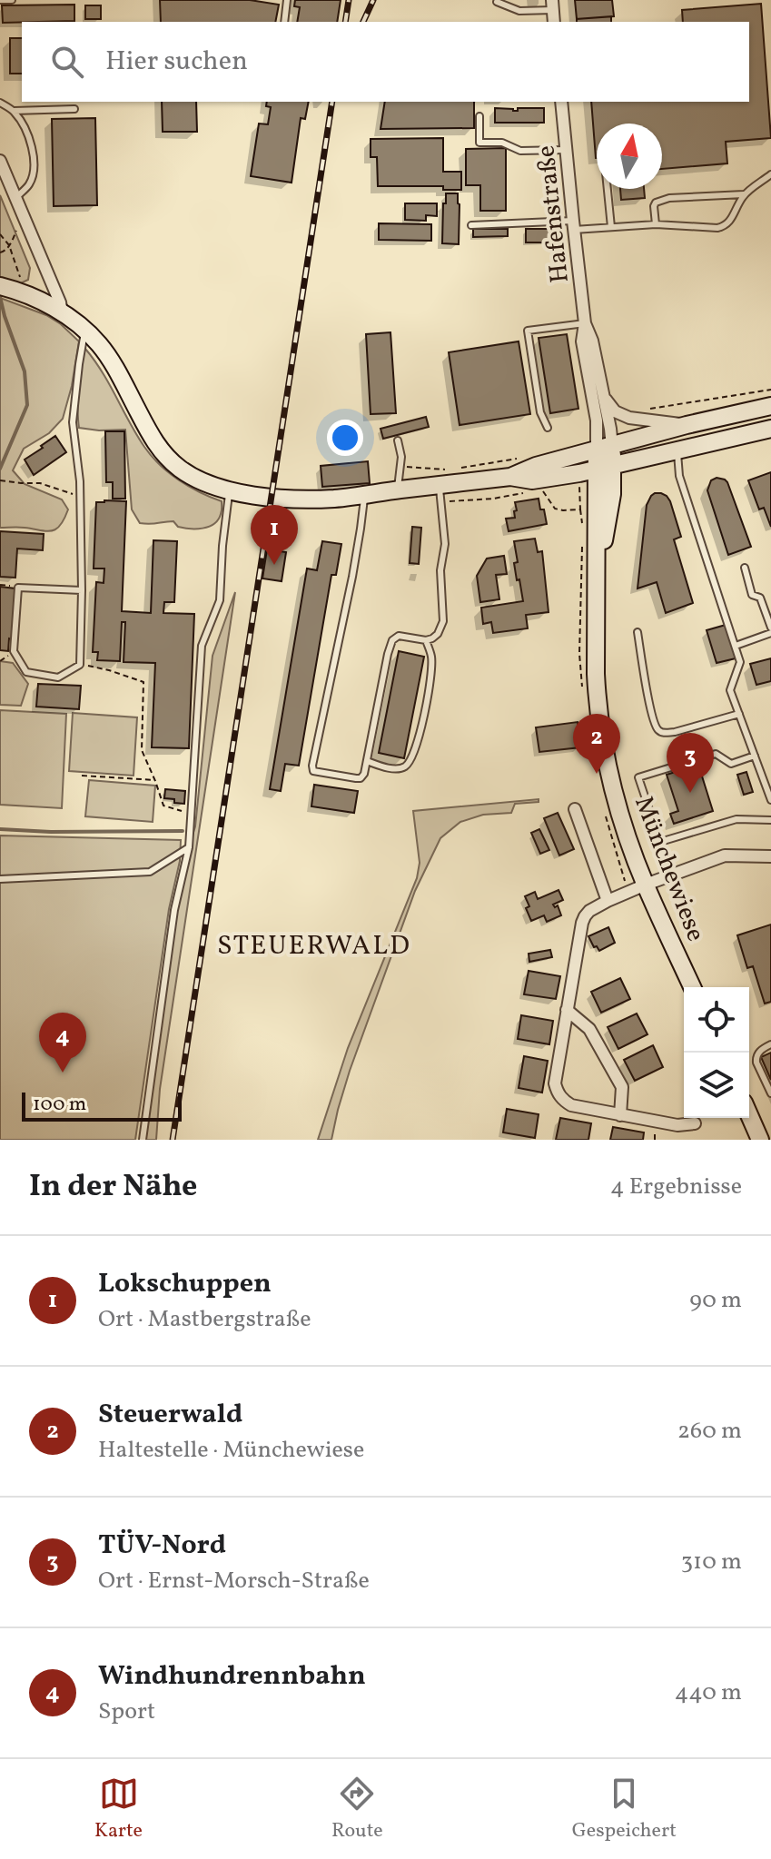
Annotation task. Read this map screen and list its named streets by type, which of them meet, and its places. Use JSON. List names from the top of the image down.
{
  "streets": {
    "main road": ["Münchewiese"],
    "street": ["Hafenstraße"]
  },
  "crossings": [
    ["Hafenstraße", "Münchewiese"]
  ],
  "districts": ["STEUERWALD"],
  "scale_bar": "100 m",
  "north": "top",
  "page": {
    "search": "Hier suchen",
    "pins": [
      "1",
      "2",
      "3",
      "4"
    ],
    "scale": "100 m",
    "heading": ["In der Nähe", "4 Ergebnisse"],
    "list": [
      {
        "mark": "1",
        "name": "Lokschuppen",
        "note": "Ort · Mastbergstraße",
        "value": "90 m"
      },
      {
        "mark": "2",
        "name": "Steuerwald",
        "note": "Haltestelle · Münchewiese",
        "value": "260 m"
      },
      {
        "mark": "3",
        "name": "TÜV-Nord",
        "note": "Ort · Ernst-Morsch-Straße",
        "value": "310 m"
      },
      {
        "mark": "4",
        "name": "Windhundrennbahn",
        "note": "Sport",
        "value": "440 m"
      }
    ],
    "nav": ["Karte", "Route", "Gespeichert"]
  }
}
